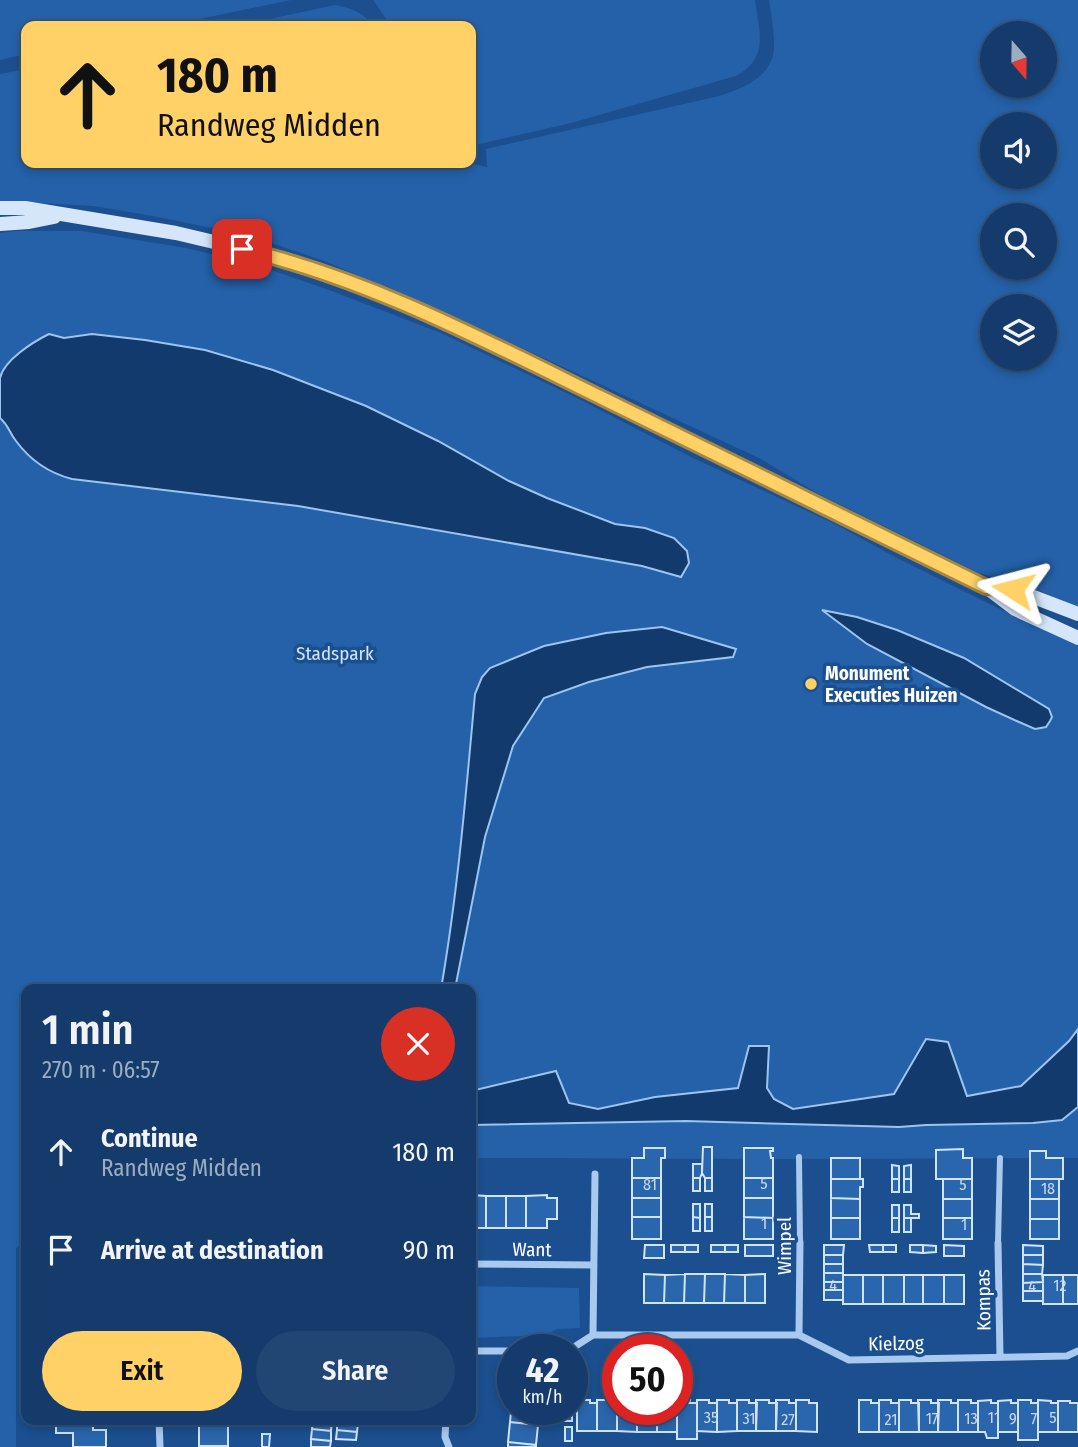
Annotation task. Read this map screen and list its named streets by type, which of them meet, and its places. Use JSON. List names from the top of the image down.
{
  "streets": {
    "street": [
      "Wimpel",
      "Want",
      "Kompas",
      "Kielzog"
    ]
  },
  "crossings": [
    ["Wimpel", "Kielzog"],
    ["Kompas", "Kielzog"]
  ],
  "parks": ["Stadspark"],
  "places": ["Monument Executies Huizen"],
  "house_numbers": [
    "5",
    "81",
    "5",
    "18",
    "1",
    "1",
    "4",
    "12",
    "4",
    "35",
    "11",
    "5",
    "31",
    "17",
    "13",
    "9",
    "7",
    "27",
    "21"
  ],
  "north": "bottom",
  "page": {
    "turn": ["180 m", "Randweg Midden"],
    "heading": ["1 min", "270 m · 06:57"],
    "list": [
      {
        "name": "Continue",
        "note": "Randweg Midden",
        "value": "180 m"
      },
      {
        "name": "Arrive at destination",
        "value": "90 m"
      }
    ],
    "buttons": ["Exit", "Share"],
    "speed": "42 km/h",
    "limit": "50"
  }
}
